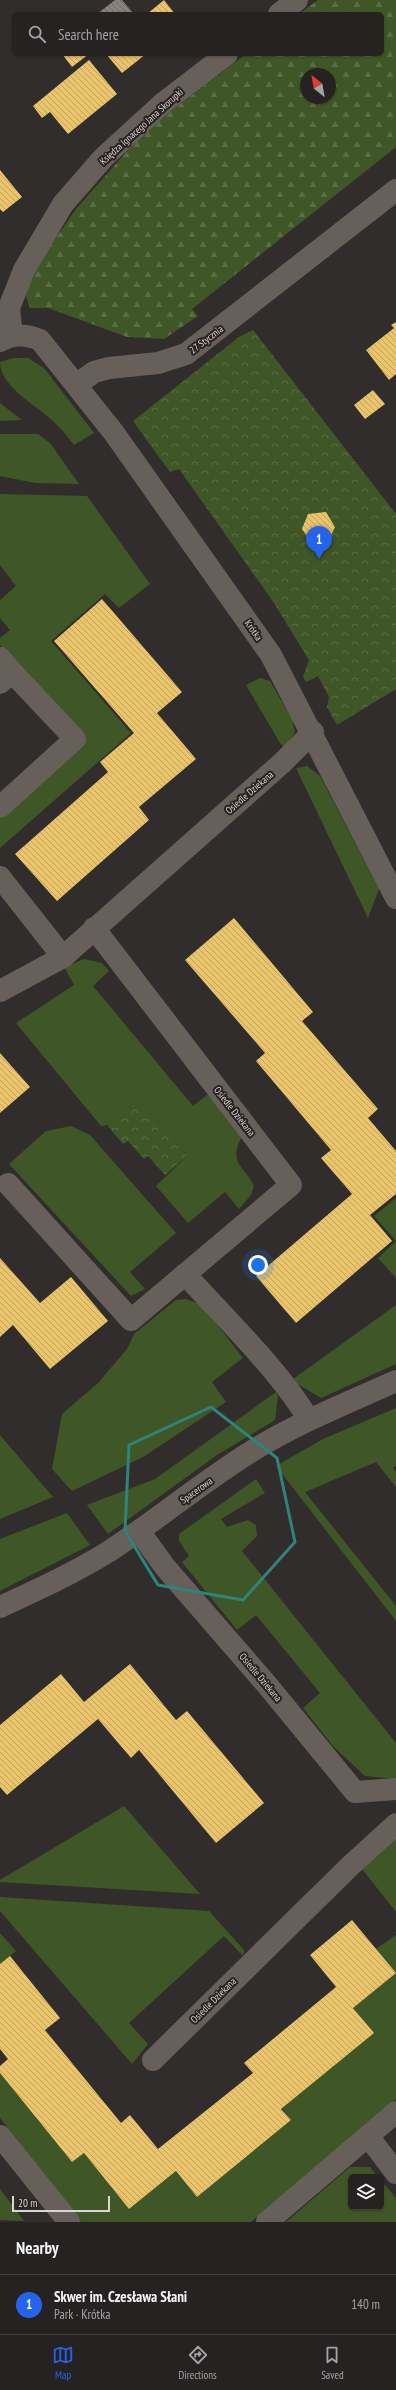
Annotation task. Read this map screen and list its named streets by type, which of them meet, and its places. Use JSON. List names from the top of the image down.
{
  "streets": {
    "street": [
      "Księdza Ignacego Jana Skorupki",
      "27 Stycznia",
      "Krótka",
      "Osiedle Dziekana",
      "Spacerowa"
    ]
  },
  "crossings": [
    ["27 Stycznia", "Krótka"],
    ["Krótka", "Osiedle Dziekana"],
    ["Osiedle Dziekana", "Spacerowa"]
  ],
  "scale_bar": "20 m",
  "north": "top left",
  "page": {
    "search": "Search here",
    "pins": "1",
    "scale": "20 m",
    "heading": "Nearby",
    "list": [
      {
        "mark": "1",
        "name": "Skwer im. Czesława Słani",
        "note": "Park · Krótka",
        "value": "140 m"
      }
    ],
    "nav": ["Map", "Directions", "Saved"]
  }
}
